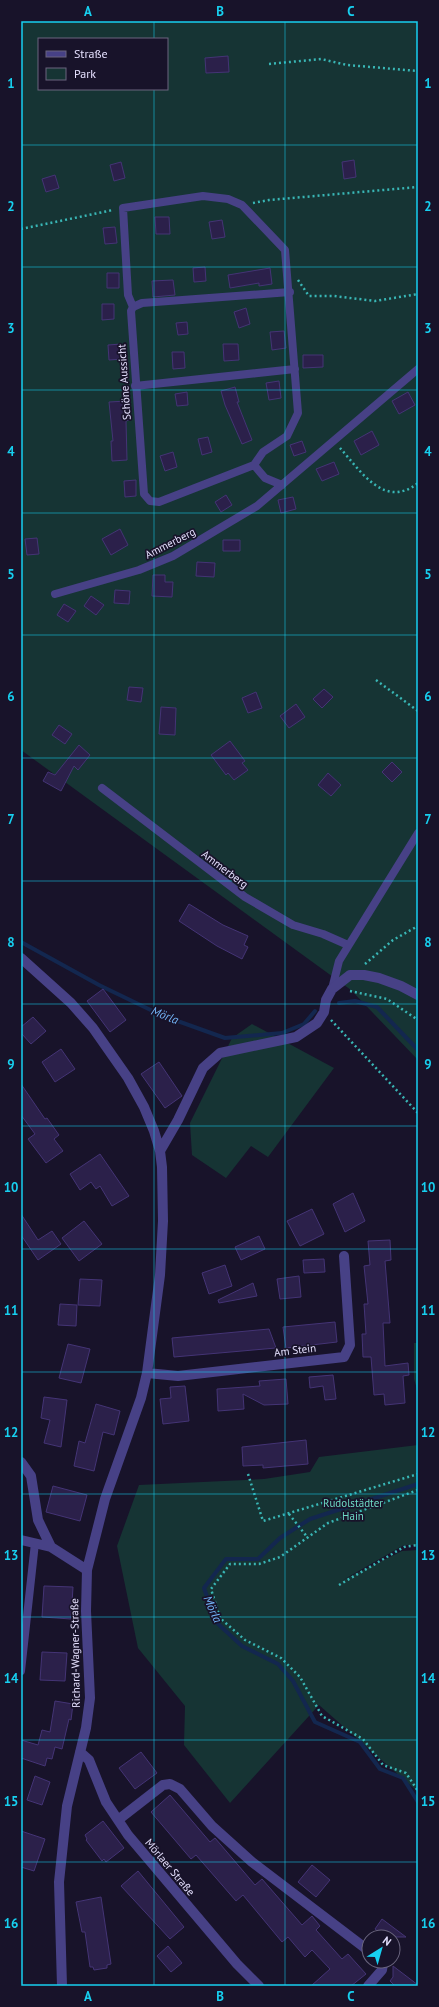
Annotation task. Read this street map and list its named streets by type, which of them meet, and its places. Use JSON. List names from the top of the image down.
{
  "streets": {
    "street": ["Am Stein", "Richard-Wagner-Straße", "Mörlaer Straße"],
    "lane": ["Schöne Aussicht", "Ammerberg"]
  },
  "crossings": [
    ["Am Stein", "Richard-Wagner-Straße"],
    ["Richard-Wagner-Straße", "Mörlaer Straße"]
  ],
  "water": ["Mörla"],
  "parks": ["Rudolstädter Hain"],
  "legend": ["Straße", "Park"],
  "north": "top right",
  "grid": {
    "columns": ["A", "B", "C"],
    "rows": [
      "1",
      "2",
      "3",
      "4",
      "5",
      "6",
      "7",
      "8",
      "9",
      "10",
      "11",
      "12",
      "13",
      "14",
      "15",
      "16"
    ]
  }
}
